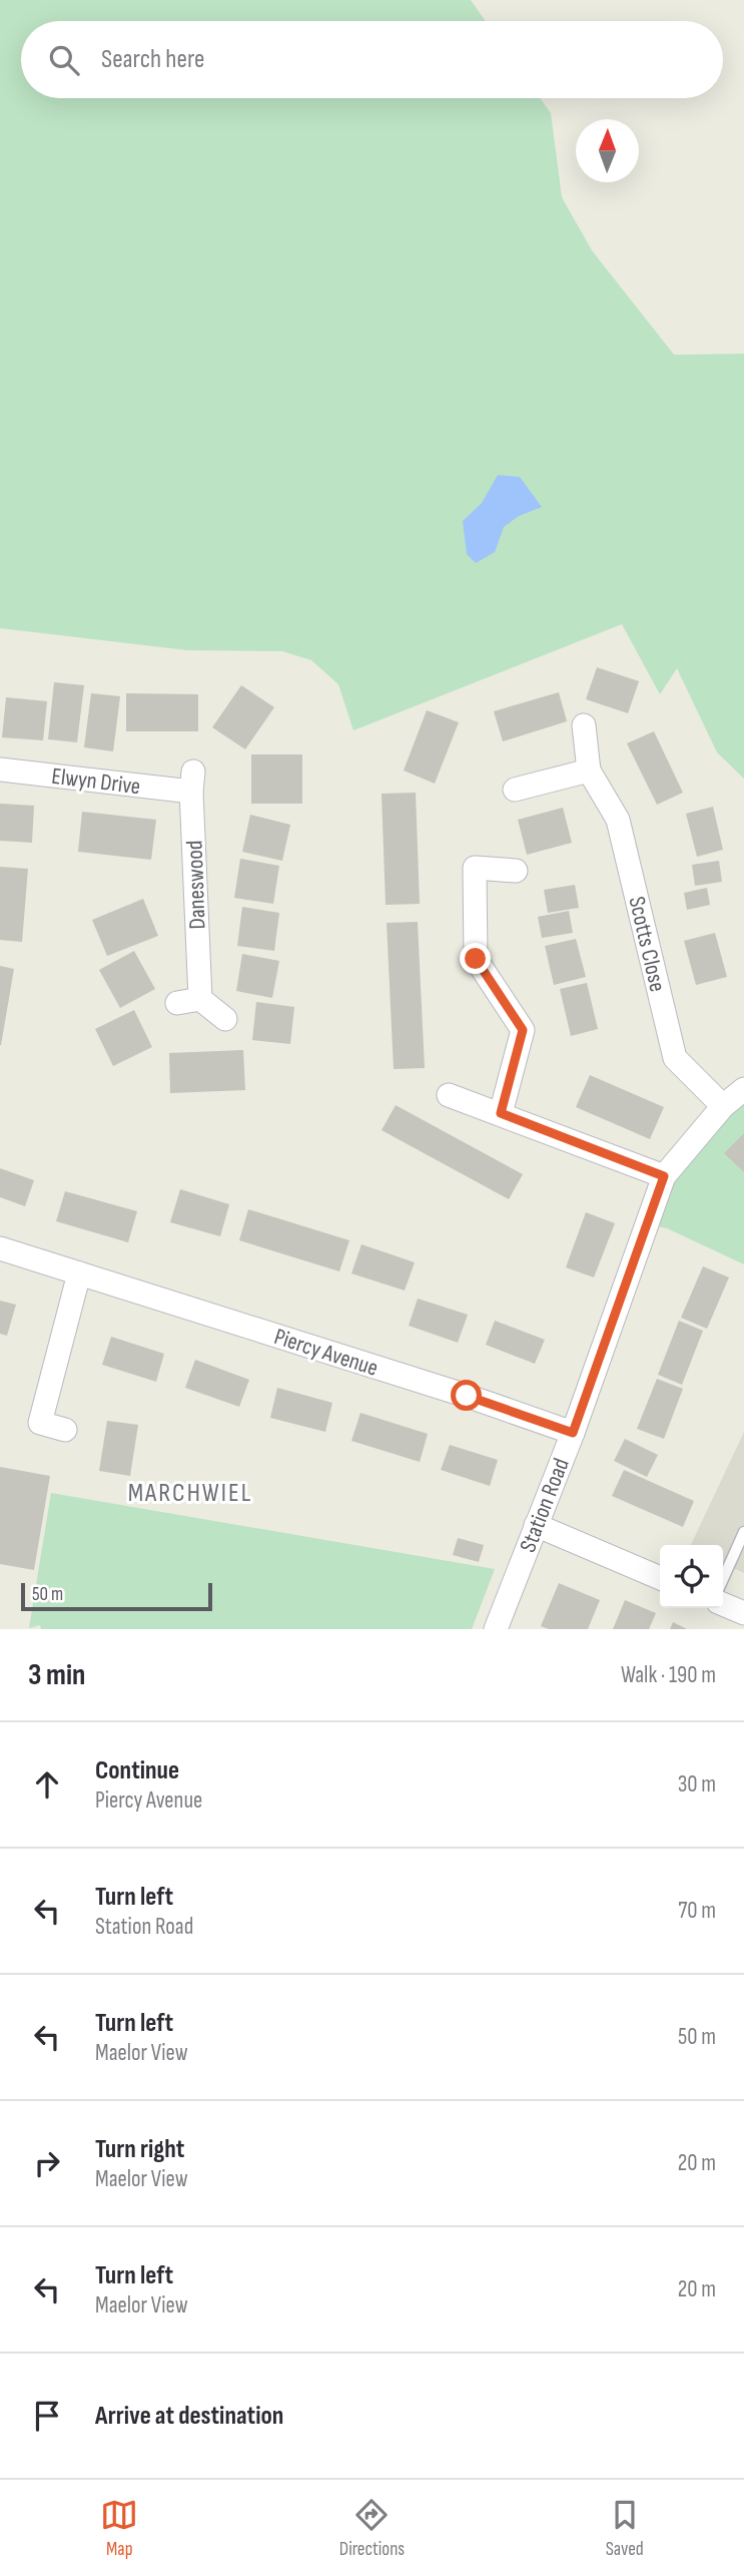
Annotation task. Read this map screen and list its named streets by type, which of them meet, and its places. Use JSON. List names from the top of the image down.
{
  "streets": {
    "street": [
      "Elwyn Drive",
      "Daneswood",
      "Scotts Close",
      "Piercy Avenue",
      "Station Road"
    ]
  },
  "crossings": [
    ["Elwyn Drive", "Daneswood"],
    ["Scotts Close", "Station Road"],
    ["Piercy Avenue", "Station Road"]
  ],
  "districts": ["MARCHWIEL"],
  "scale_bar": "50 m",
  "north": "top",
  "page": {
    "search": "Search here",
    "scale": "50 m",
    "heading": ["3 min", "Walk · 190 m"],
    "list": [
      ["Continue", "Piercy Avenue", "30 m"],
      ["Turn left", "Station Road", "70 m"],
      ["Turn left", "Maelor View", "50 m"],
      ["Turn right", "Maelor View", "20 m"],
      ["Turn left", "Maelor View", "20 m"],
      "Arrive at destination"
    ],
    "nav": ["Map", "Directions", "Saved"]
  }
}
